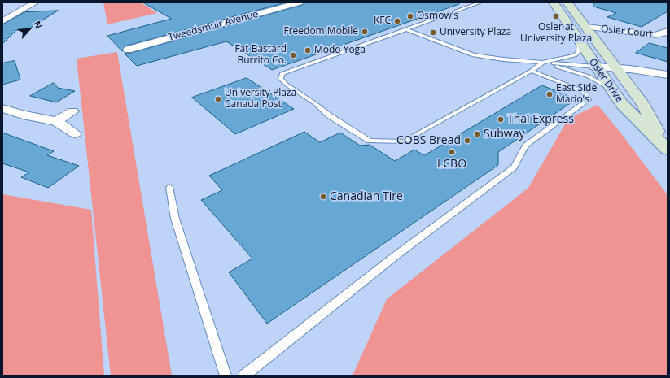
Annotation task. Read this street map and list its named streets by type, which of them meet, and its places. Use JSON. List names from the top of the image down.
{
  "streets": {
    "main road": ["Osler Drive"],
    "street": ["Tweedsmuir Avenue", "Osler Court"]
  },
  "crossings": [
    ["Osler Court", "Osler Drive"]
  ],
  "places": [
    "Osmow's",
    "Osler at University Plaza",
    "KFC",
    "Freedom Mobile",
    "University Plaza",
    "Modo Yoga",
    "Fat Bastard Burrito Co.",
    "East Side Mario's",
    "University Plaza Canada Post",
    "Thaï Express",
    "Subway",
    "COBS Bread",
    "LCBO",
    "Canadian Tire"
  ],
  "north": "top right"
}
